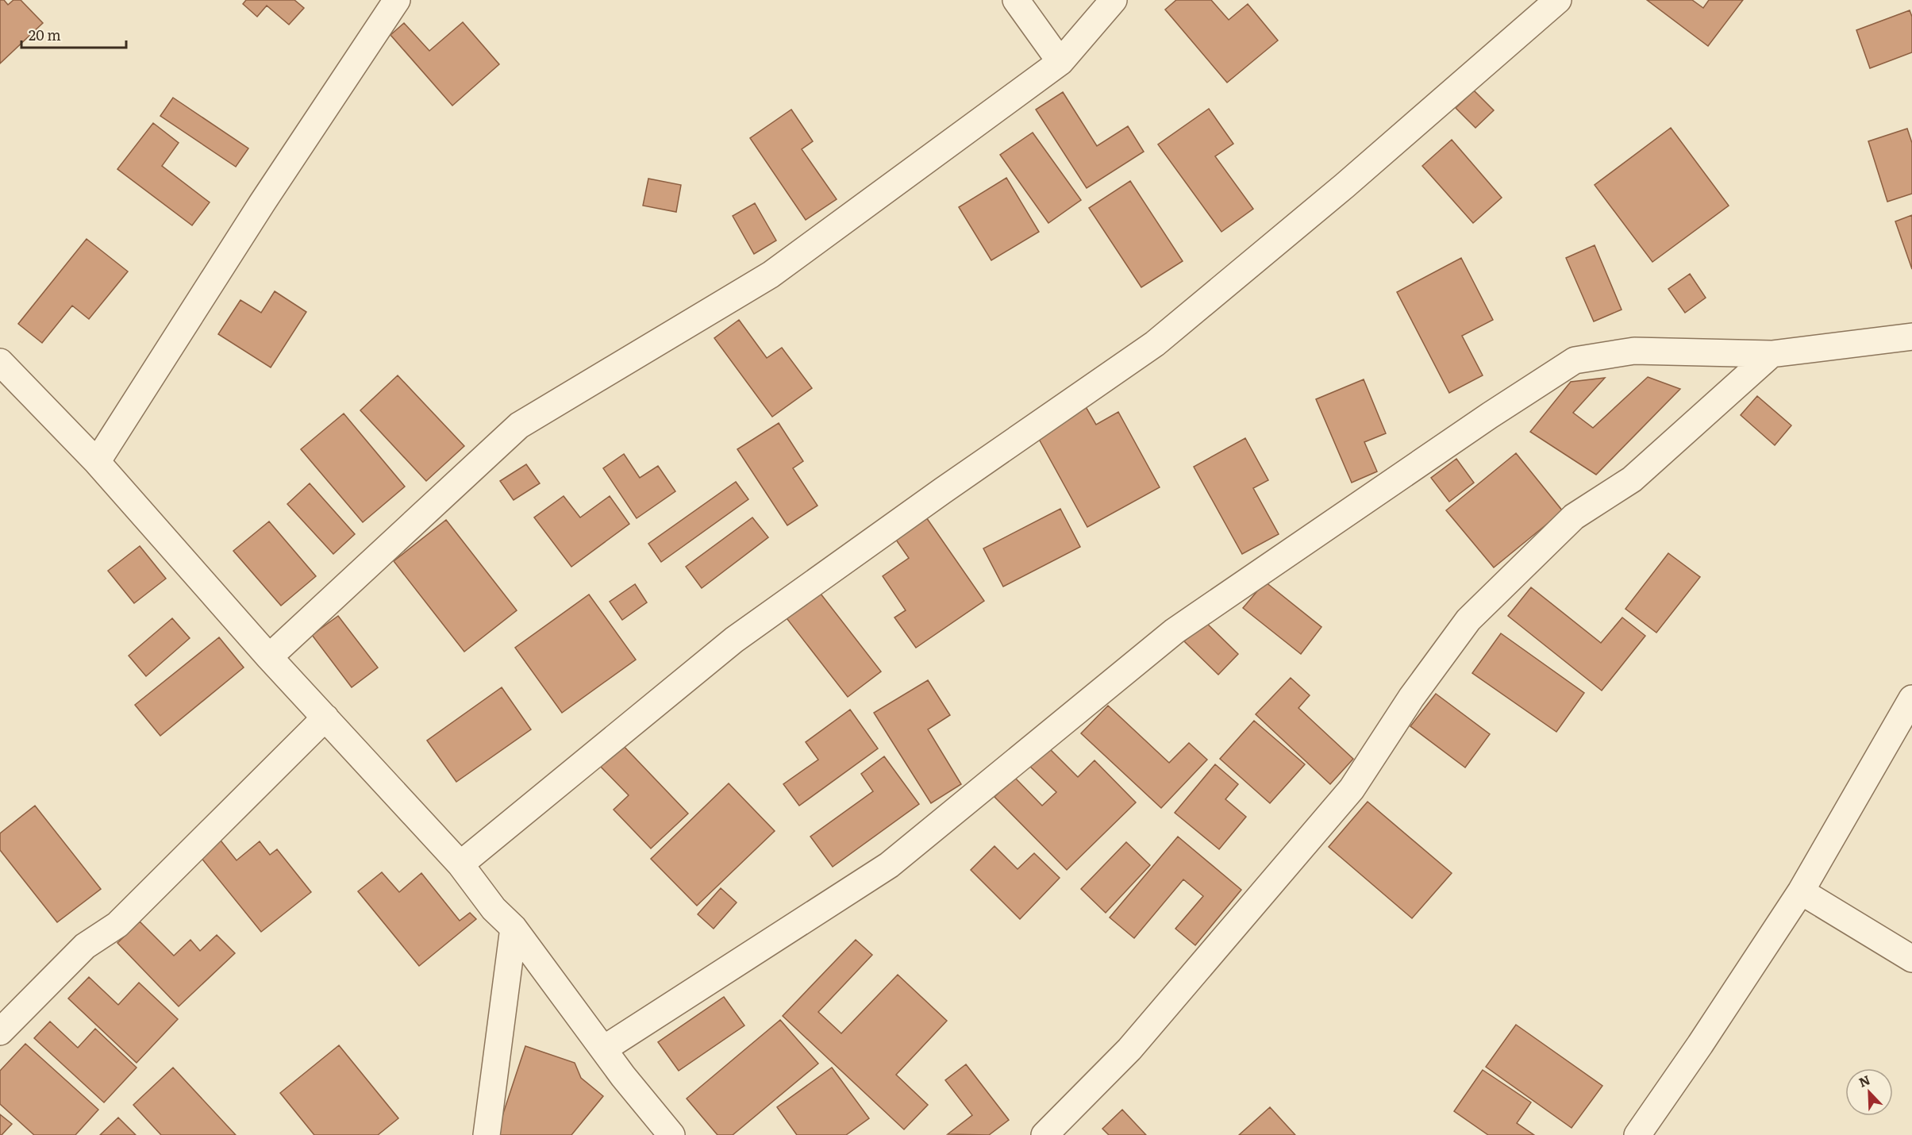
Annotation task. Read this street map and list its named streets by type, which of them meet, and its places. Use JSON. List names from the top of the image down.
{
  "scale_bar": "20 m",
  "north": "top left"
}
